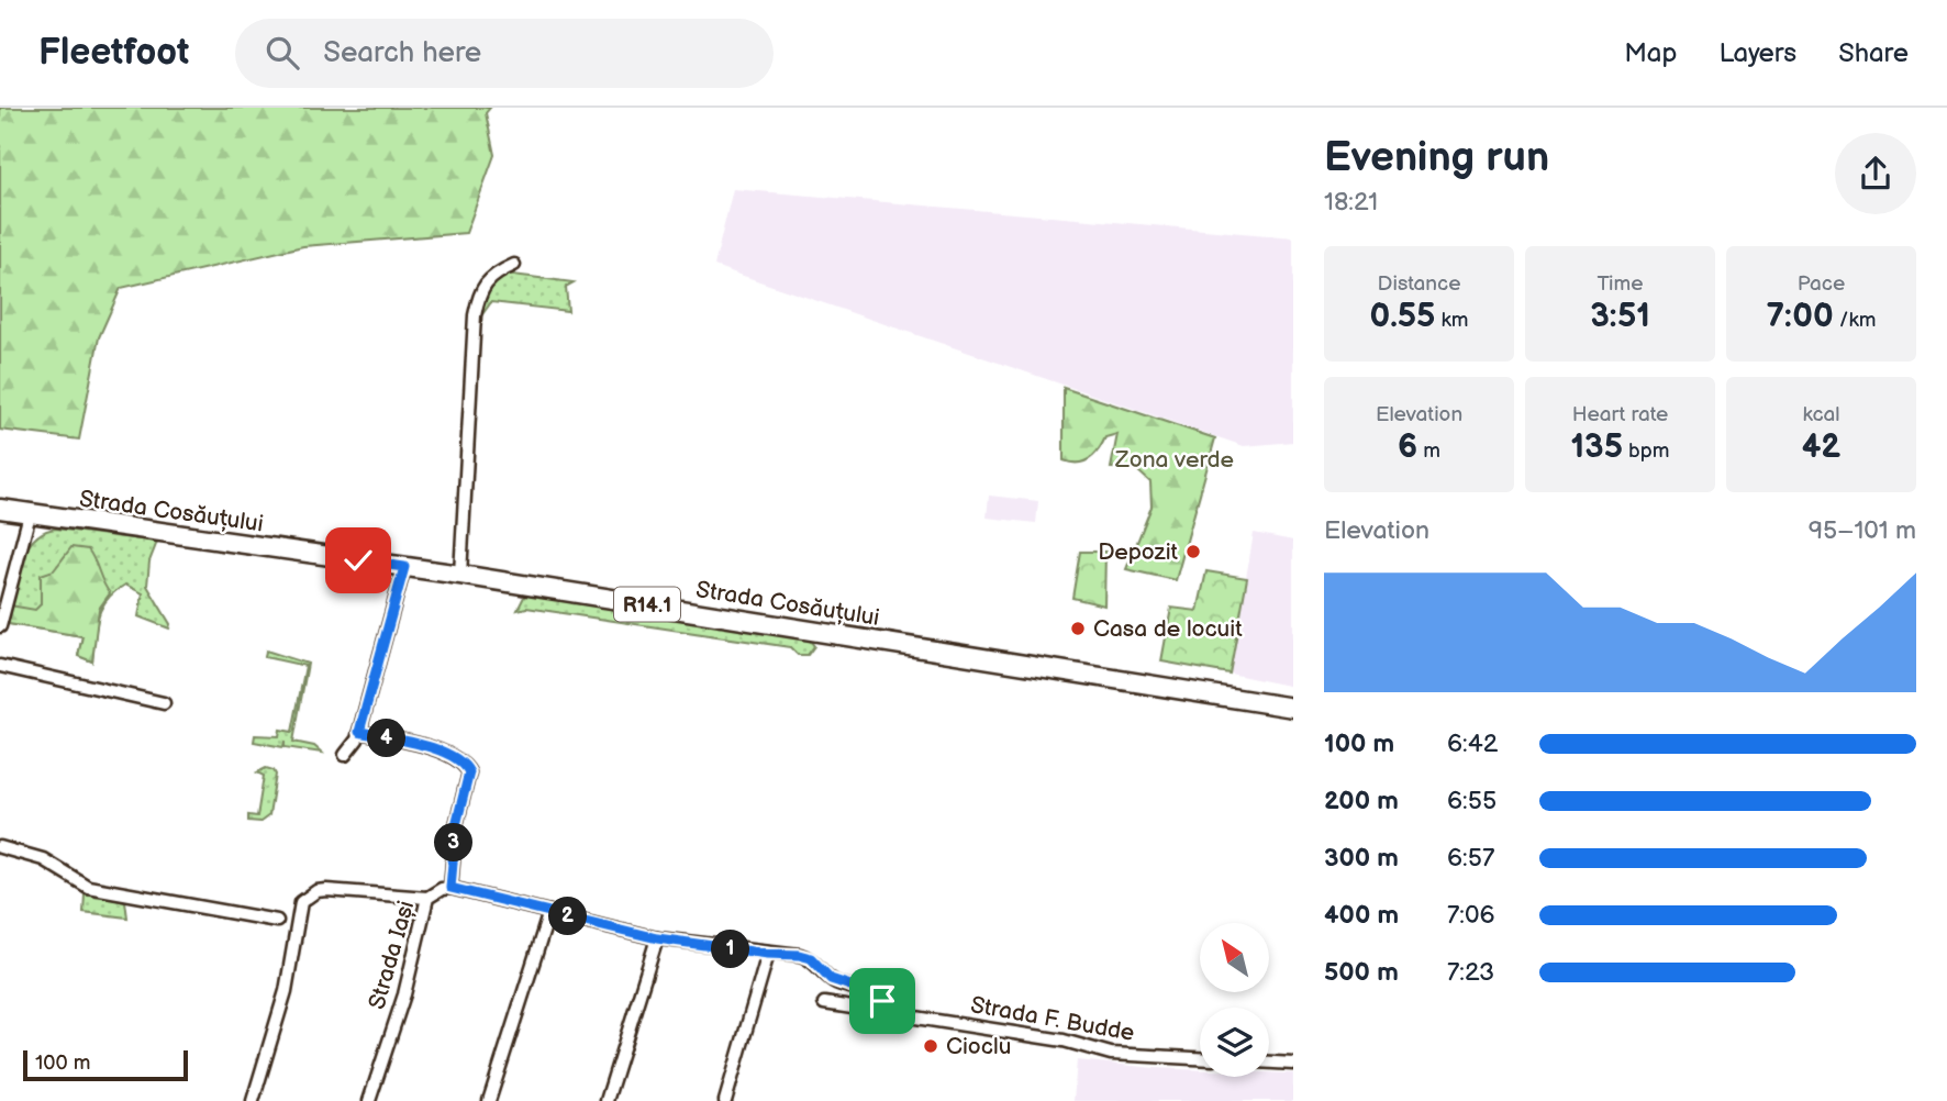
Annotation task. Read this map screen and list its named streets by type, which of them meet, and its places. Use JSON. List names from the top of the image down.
{
  "streets": {
    "main road": ["Strada Cosăuțului", "R14.1"],
    "street": ["Strada Iași", "Strada F. Budde"]
  },
  "parks": ["Zona verde"],
  "places": ["Depozit", "Casa de locuit", "Cioclu"],
  "scale_bar": "100 m",
  "north": "top left",
  "page": {
    "header": "Fleetfoot",
    "search": "Search here",
    "nav": ["Map", "Layers", "Share"],
    "heading": ["Evening run", "18:21"],
    "stats": [
      ["Distance", "0.55 km"],
      ["Time", "3:51"],
      ["Pace", "7:00 /km"],
      ["Elevation", "6 m"],
      ["Heart rate", "135 bpm"],
      ["kcal", "42"]
    ],
    "chart": ["Elevation", "95–101 m"],
    "list": [
      {
        "name": "100 m",
        "note": "6:42"
      },
      {
        "name": "200 m",
        "note": "6:55"
      },
      {
        "name": "300 m",
        "note": "6:57"
      },
      {
        "name": "400 m",
        "note": "7:06"
      },
      {
        "name": "500 m",
        "note": "7:23"
      }
    ],
    "pins": [
      "4",
      "3",
      "2",
      "1"
    ],
    "scale": "100 m"
  }
}
